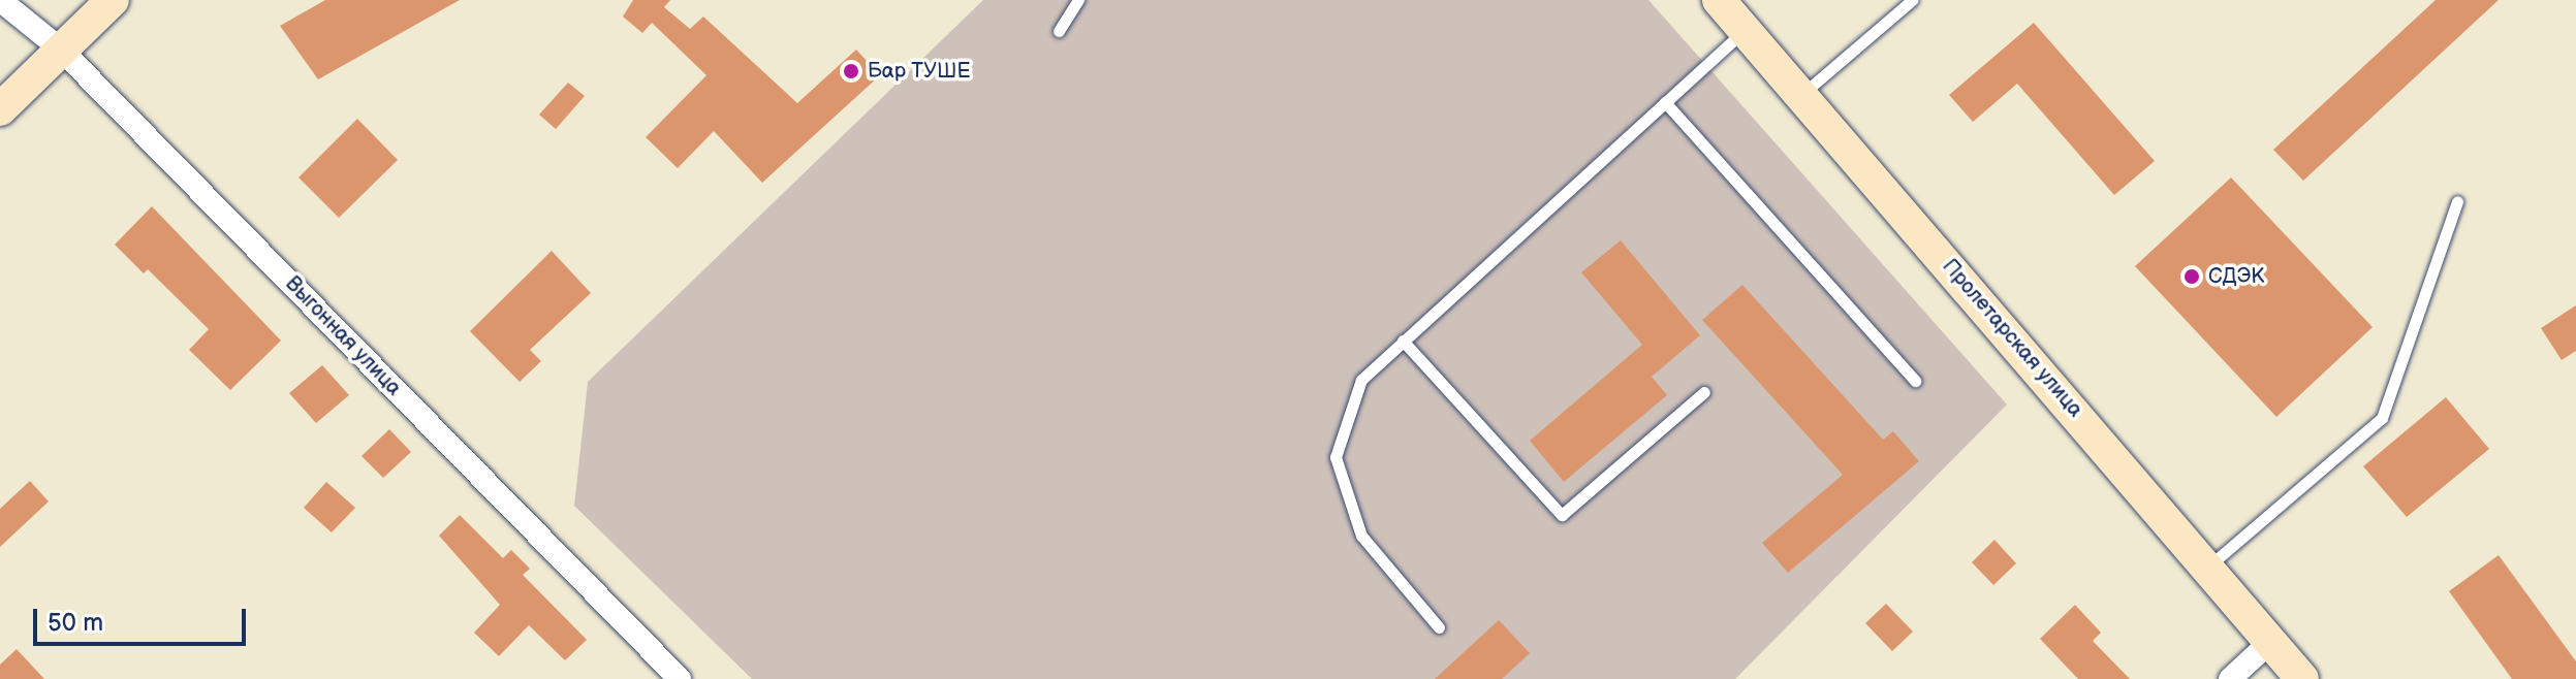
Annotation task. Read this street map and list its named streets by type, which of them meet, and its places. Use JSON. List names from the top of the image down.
{
  "streets": {
    "street": ["Выгонная улица", "Пролетарская улица"]
  },
  "places": ["Бар ТУШЕ", "СДЭК"],
  "scale_bar": "50 m"
}
